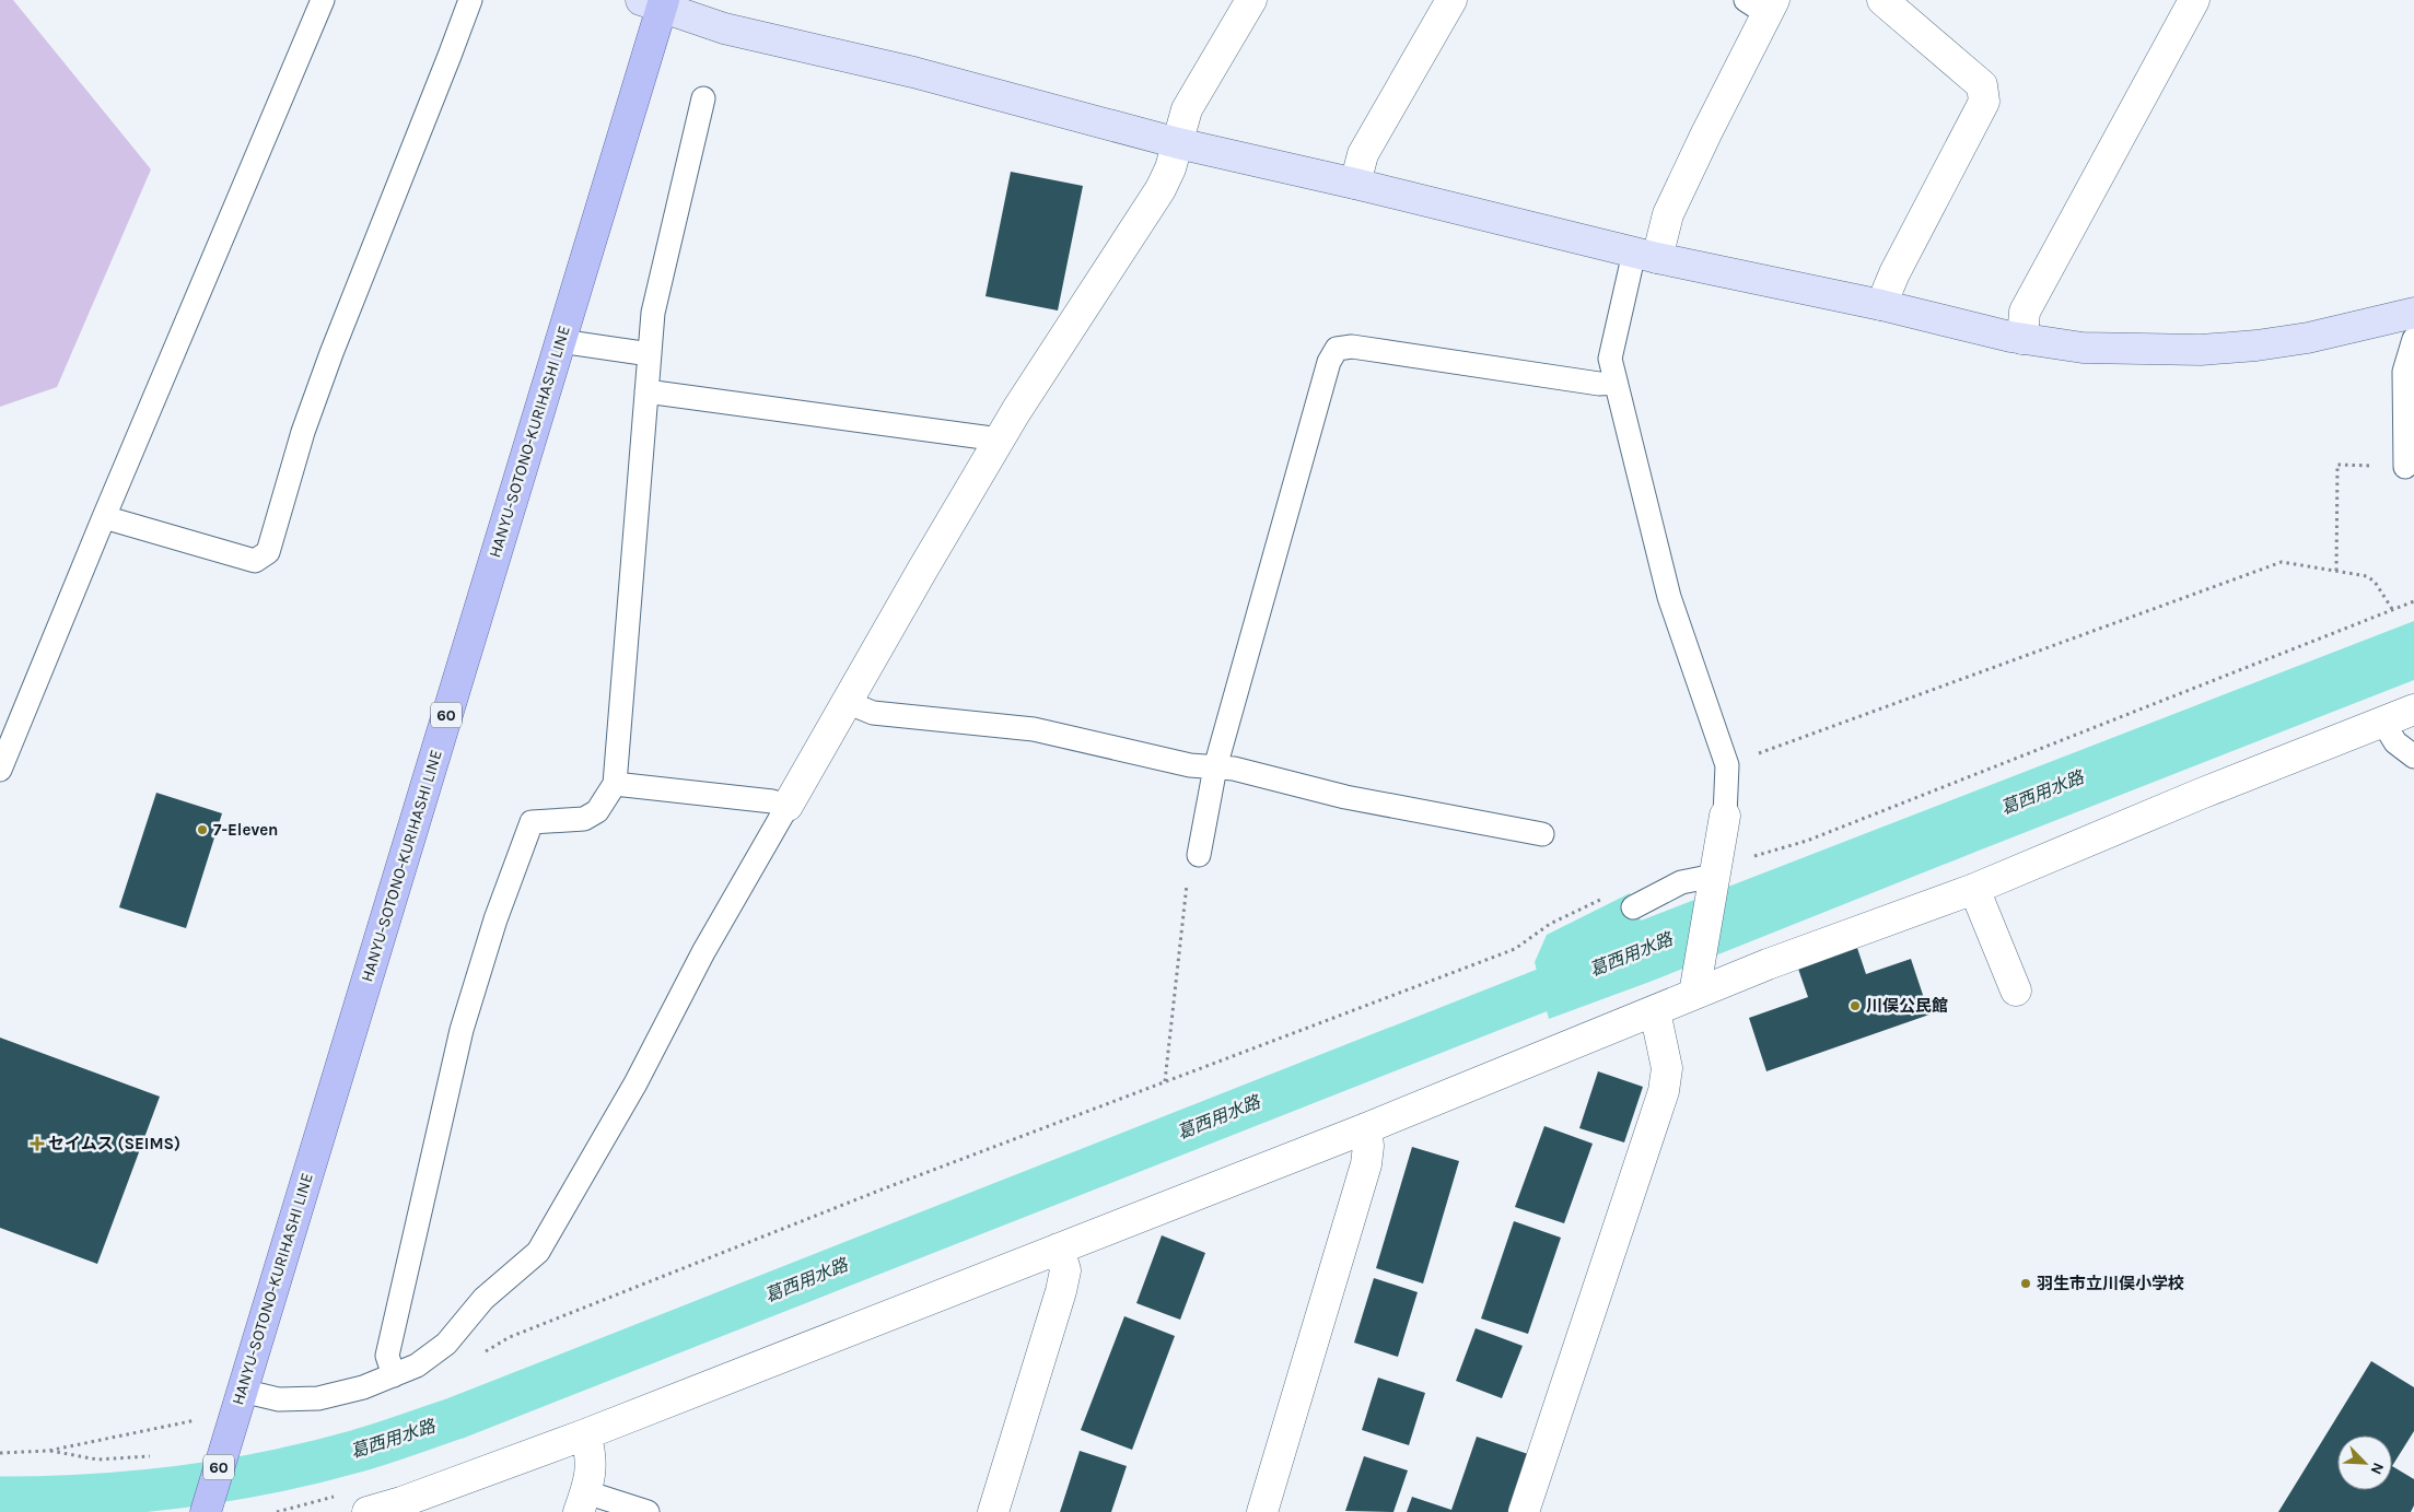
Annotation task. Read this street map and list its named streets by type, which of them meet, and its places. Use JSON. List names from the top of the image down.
{
  "streets": {
    "main road": ["HANYU-SOTONO-KURIHASHI LINE", "60"]
  },
  "water": ["葛西用水路"],
  "places": {
    "other": ["7-Eleven", "川俣公民館", "羽生市立川俣小学校"],
    "health": ["セイムス (SEIMS)"]
  },
  "north": "bottom right"
}
